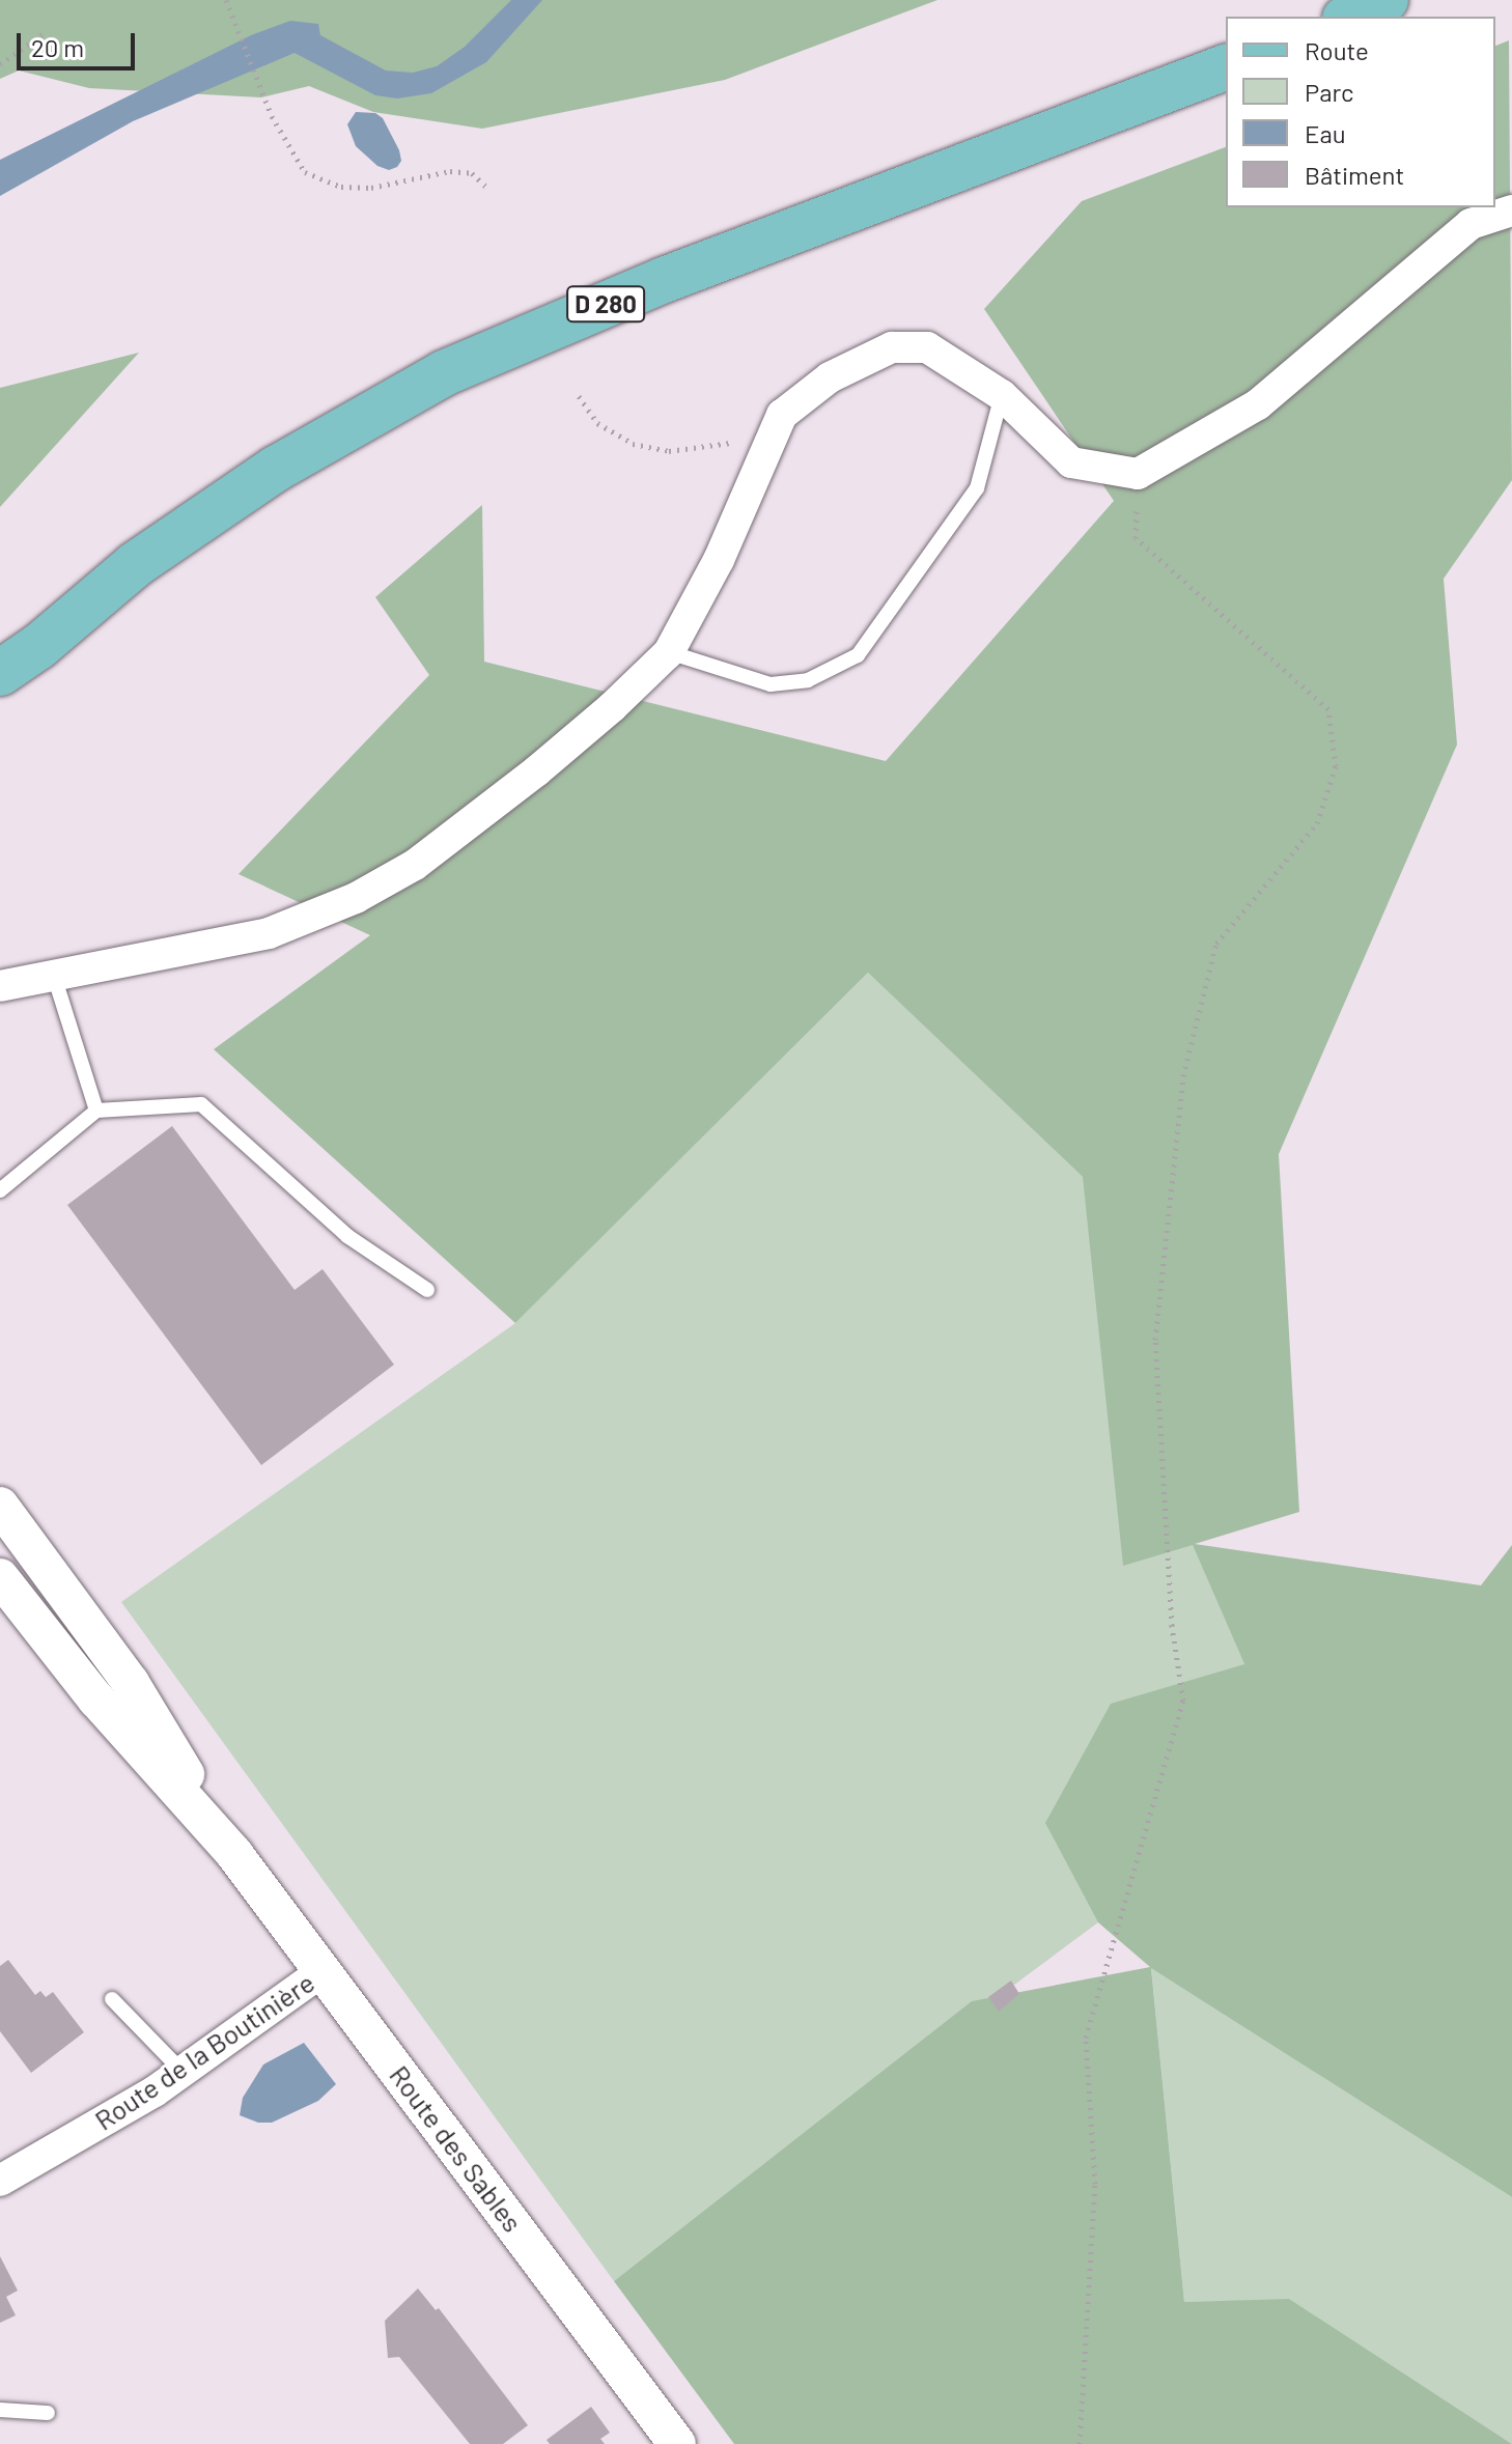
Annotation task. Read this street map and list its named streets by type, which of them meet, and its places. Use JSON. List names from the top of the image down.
{
  "streets": {
    "main road": ["D 280"],
    "street": ["Route de la Boutinière", "Route des Sables"]
  },
  "crossings": [
    ["Route de la Boutinière", "Route des Sables"]
  ],
  "legend": [
    "Route",
    "Parc",
    "Eau",
    "Bâtiment"
  ],
  "scale_bar": "20 m"
}
